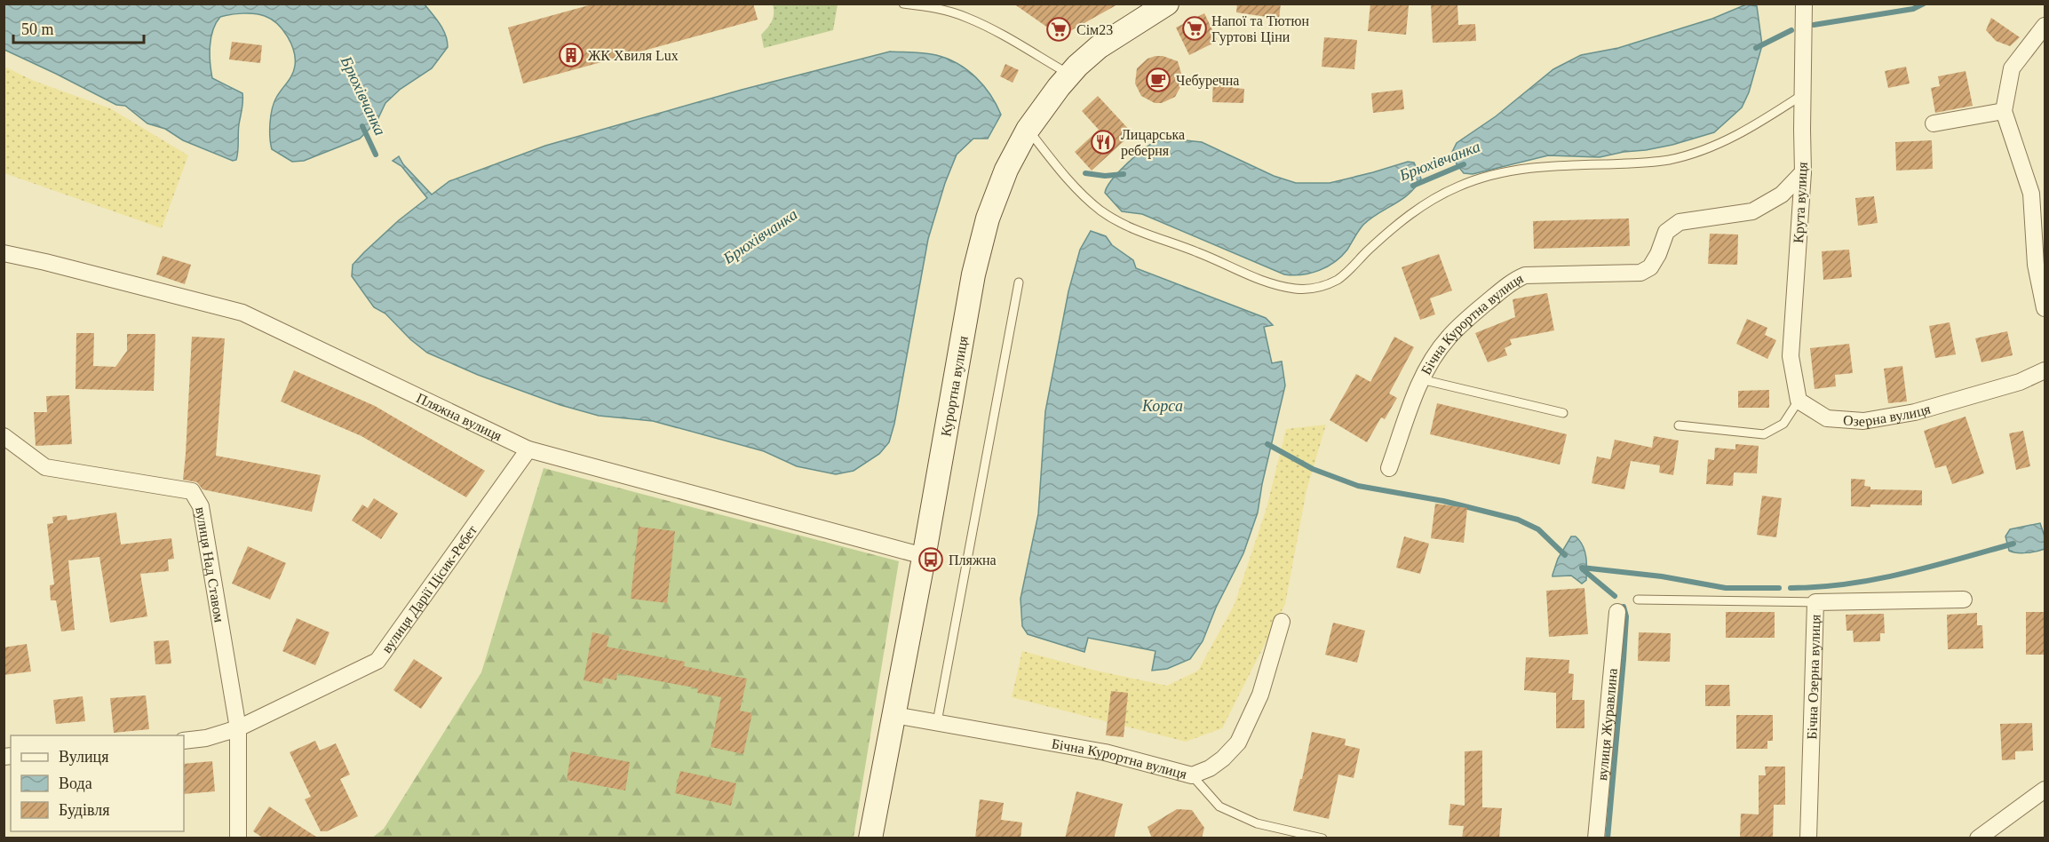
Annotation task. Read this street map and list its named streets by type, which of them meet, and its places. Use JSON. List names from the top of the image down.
{
  "streets": {
    "main road": ["Курортна вулиця"],
    "street": [
      "Крута вулиця",
      "Бічна Курортна вулиця",
      "Озерна вулиця",
      "Пляжна вулиця",
      "вулиця Над Ставом",
      "вулиця Дарії Цісик-Ребет",
      "Бічна Озерна вулиця",
      "вулиця Журавлина"
    ]
  },
  "crossings": [
    ["Крута вулиця", "Бічна Курортна вулиця"],
    ["Крута вулиця", "Озерна вулиця"],
    ["Бічна Курортна вулиця", "Курортна вулиця"],
    ["Курортна вулиця", "Пляжна вулиця"],
    ["Пляжна вулиця", "вулиця Дарії Цісик-Ребет"],
    ["вулиця Над Ставом", "вулиця Дарії Цісик-Ребет"]
  ],
  "water": ["Брюхівчанка", "Корса"],
  "places": {
    "supermarket": ["Напої та Тютюн Гуртові Ціни", "Сім23"],
    "building": ["ЖК Хвиля Lux"],
    "cafe": ["Чебуречна"],
    "restaurant": ["Лицарська реберня"],
    "bus stop": ["Пляжна"]
  },
  "legend": ["Вулиця", "Вода", "Будівля"],
  "scale_bar": "50 m"
}
